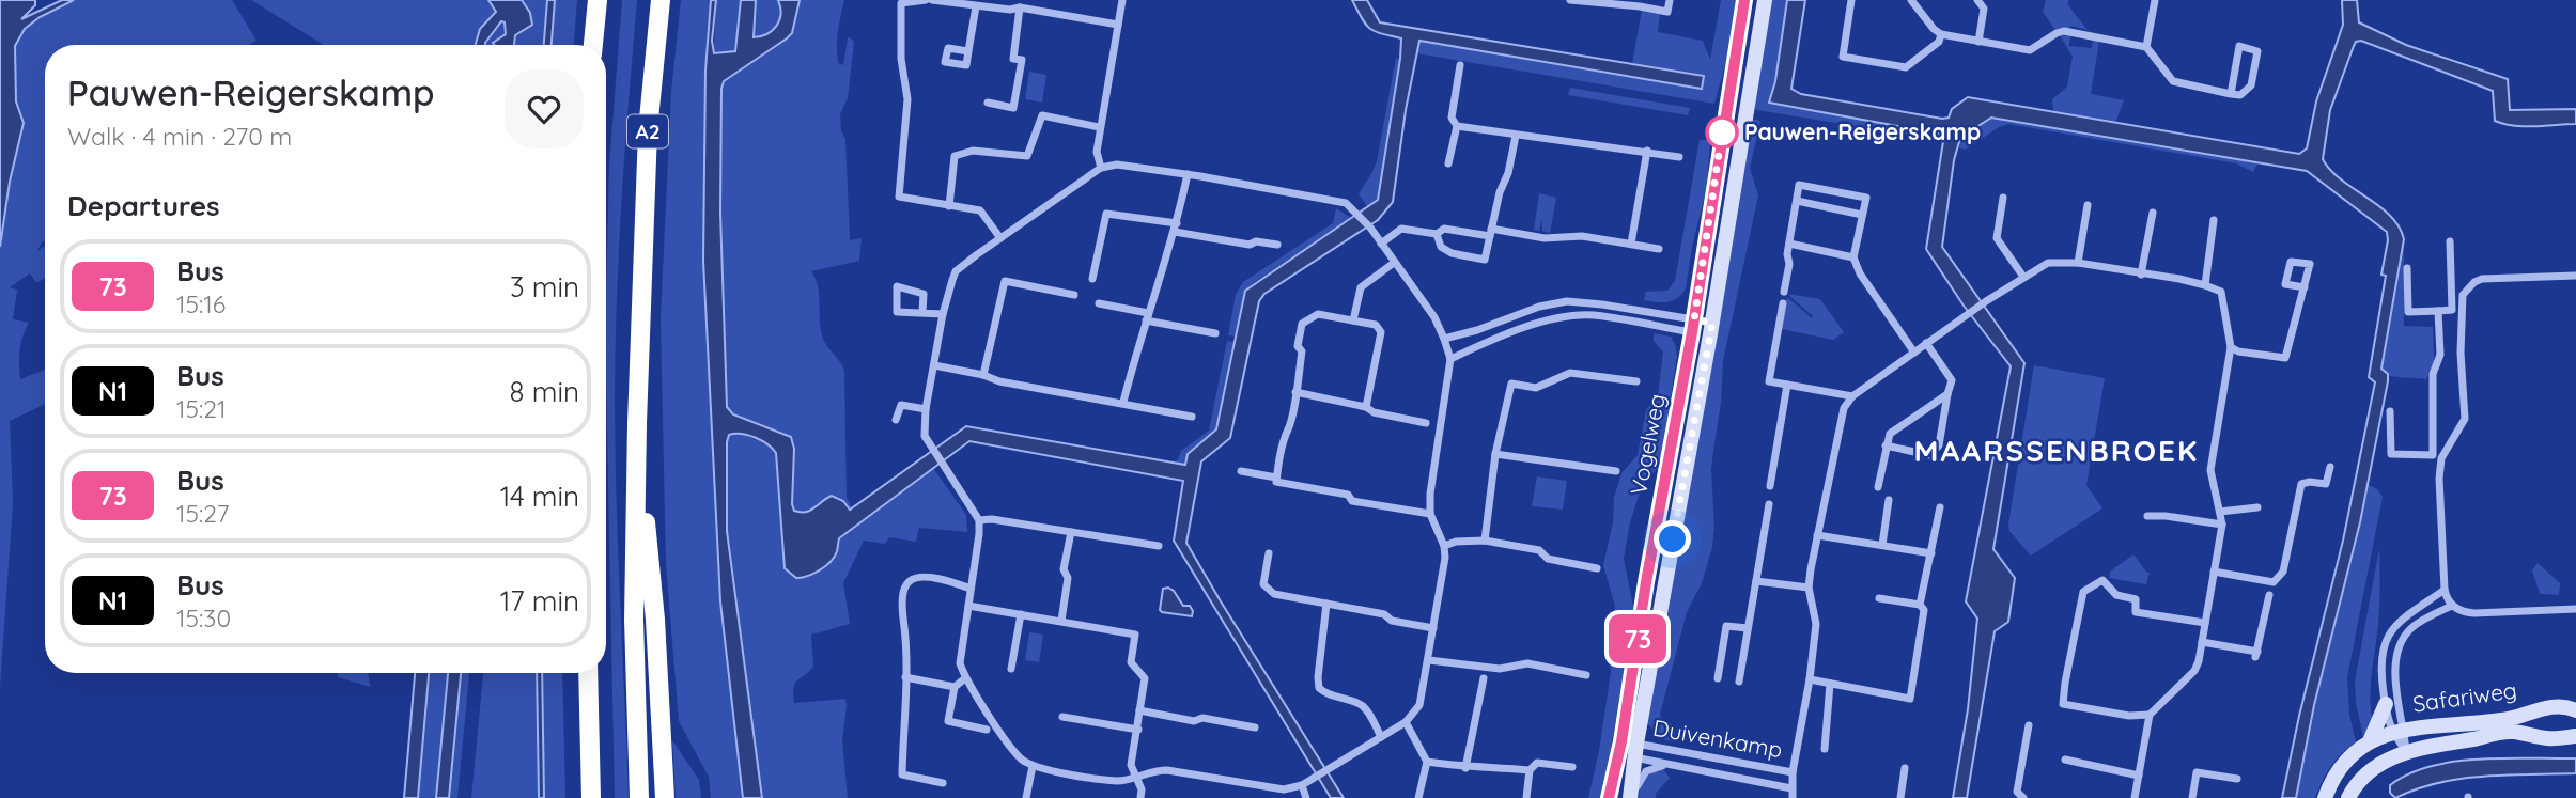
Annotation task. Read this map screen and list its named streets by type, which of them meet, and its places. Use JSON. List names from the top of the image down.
{
  "streets": {
    "highway": ["A2"],
    "street": ["Vogelweg", "Safariweg", "Duivenkamp"]
  },
  "crossings": [
    ["Vogelweg", "Duivenkamp"]
  ],
  "districts": ["MAARSSENBROEK"],
  "places": ["Pauwen-Reigerskamp"],
  "lines": ["bus line 73"],
  "page": {
    "on_map": "73",
    "heading": [
      ["Pauwen-Reigerskamp", "Walk · 4 min · 270 m"],
      "Departures"
    ],
    "list": [
      {
        "mark": "73",
        "name": "Bus",
        "note": "15:16",
        "value": "3 min"
      },
      {
        "mark": "N1",
        "name": "Bus",
        "note": "15:21",
        "value": "8 min"
      },
      {
        "mark": "73",
        "name": "Bus",
        "note": "15:27",
        "value": "14 min"
      },
      {
        "mark": "N1",
        "name": "Bus",
        "note": "15:30",
        "value": "17 min"
      }
    ]
  }
}
